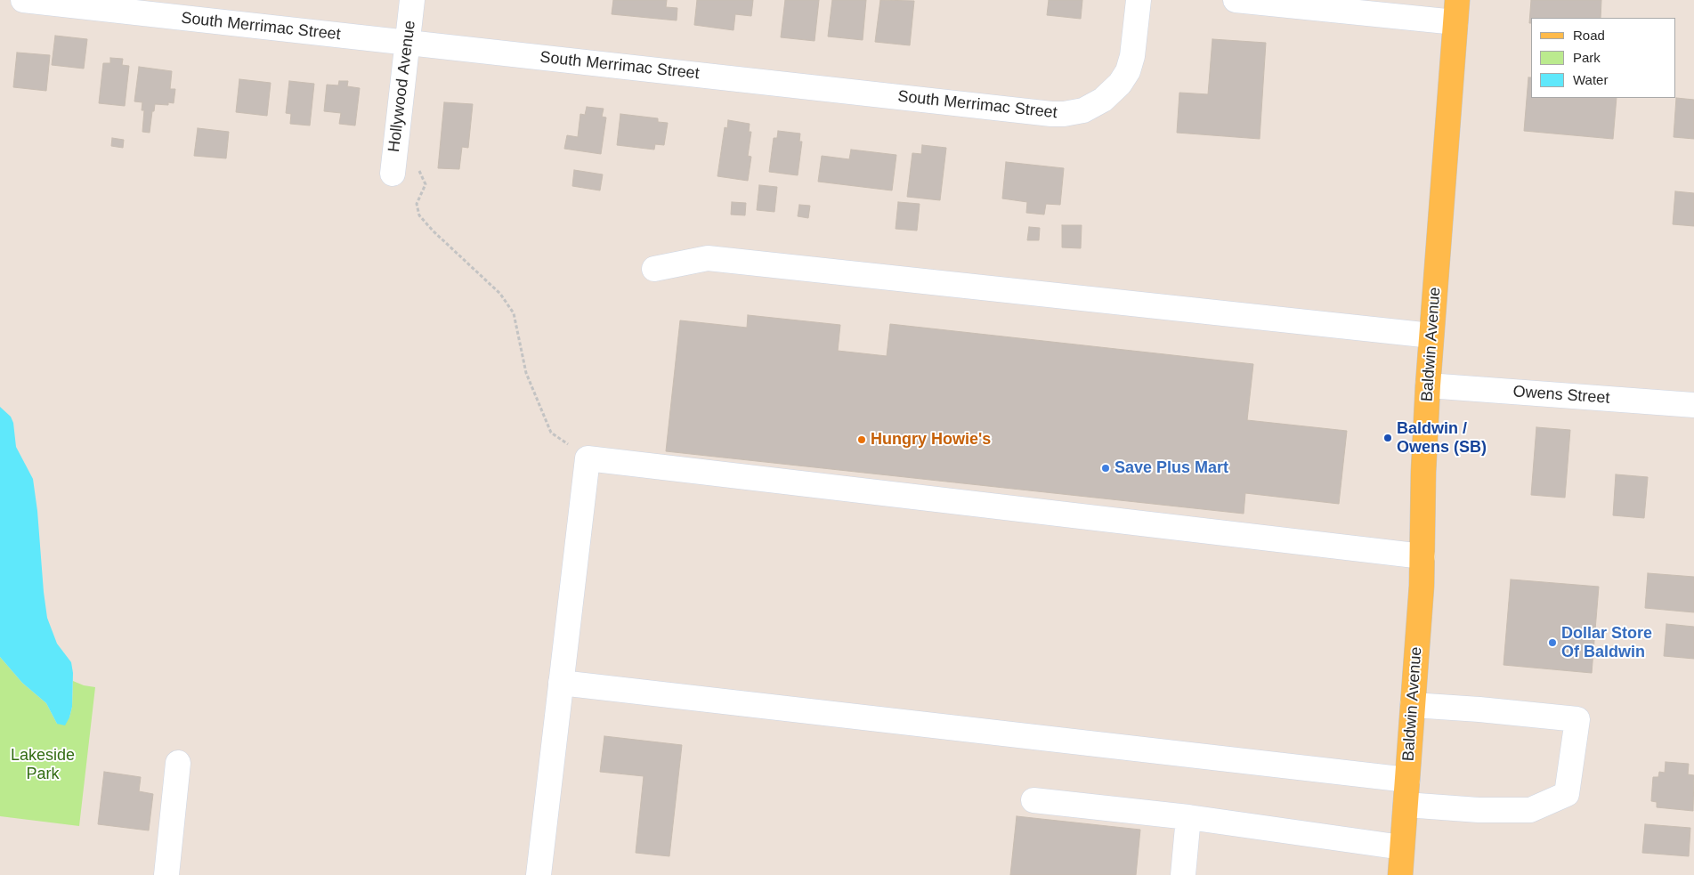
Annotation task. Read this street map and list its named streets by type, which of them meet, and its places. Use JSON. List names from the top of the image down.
{
  "streets": {
    "main road": ["Baldwin Avenue"],
    "street": ["South Merrimac Street", "Hollywood Avenue", "Owens Street"]
  },
  "crossings": [
    ["South Merrimac Street", "Hollywood Avenue"],
    ["Baldwin Avenue", "Owens Street"]
  ],
  "parks": ["Lakeside Park"],
  "places": [
    "Baldwin / Owens (SB)",
    "Hungry Howie's",
    "Save Plus Mart",
    "Dollar Store Of Baldwin"
  ],
  "legend": ["Road", "Park", "Water"]
}
